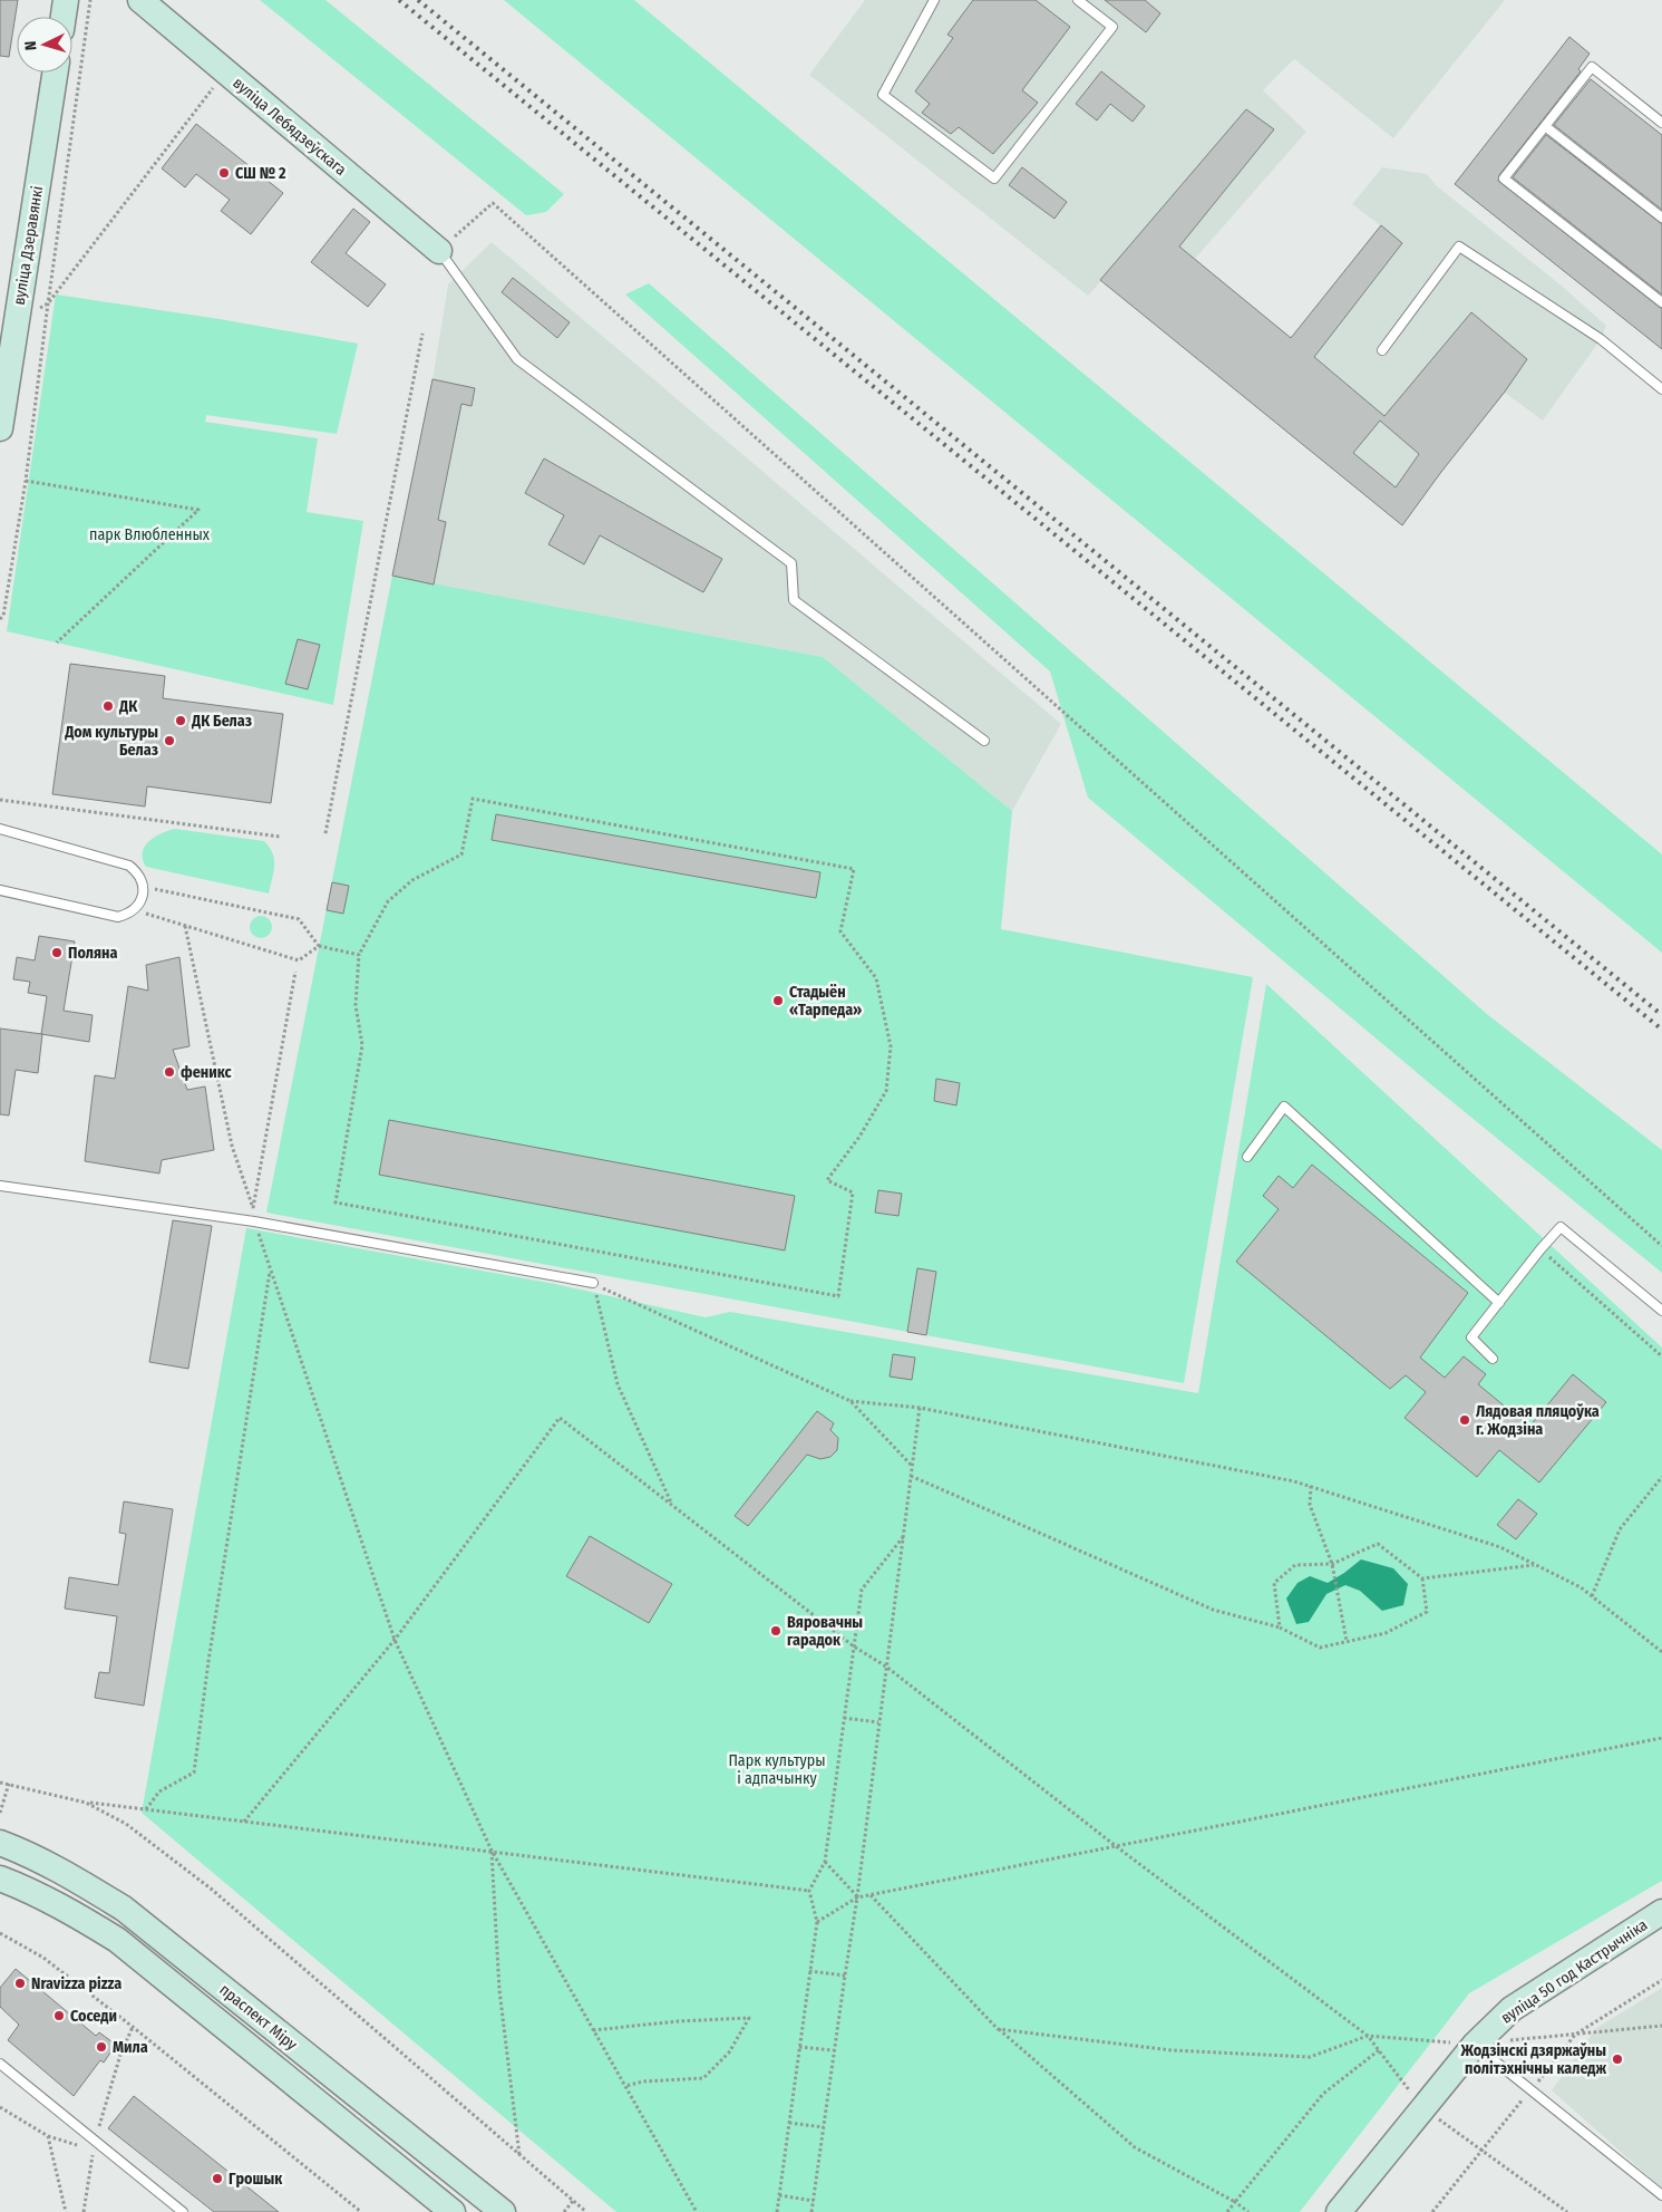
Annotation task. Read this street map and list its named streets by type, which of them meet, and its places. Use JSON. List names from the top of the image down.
{
  "streets": {
    "main road": [
      "вуліца Лебядзеўскага",
      "вуліца Дзеравянкі",
      "вуліца 50 год Кастрычніка",
      "праспект Міру"
    ]
  },
  "parks": ["парк Влюбленных", "Парк культуры і адпачынку"],
  "places": [
    "СШ № 2",
    "ДК",
    "ДК Белаз",
    "Дом культуры Белаз",
    "Поляна",
    "Стадыён «Тарпеда»",
    "феникс",
    "Лядовая пляцоўка г. Жодзіна",
    "Вяровачны гарадок",
    "Nravizza pizza",
    "Соседи",
    "Мила",
    "Жодзінскі дзяржаўны політэхнічны каледж",
    "Грошык"
  ],
  "north": "left"
}
